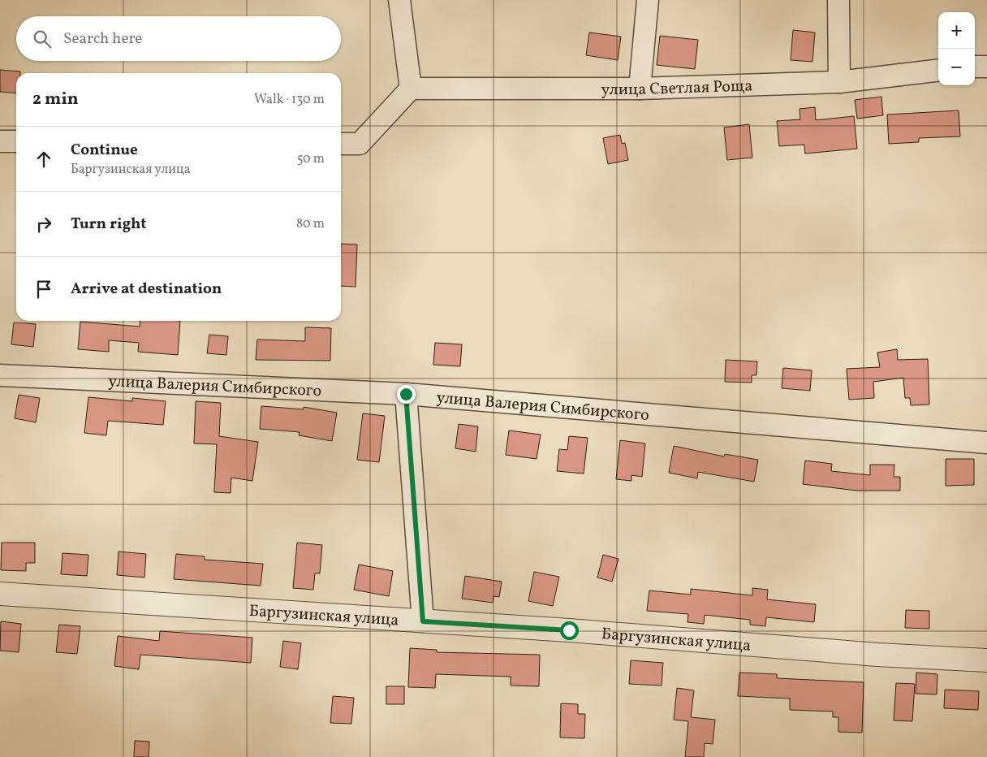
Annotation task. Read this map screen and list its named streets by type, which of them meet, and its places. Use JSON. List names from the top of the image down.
{
  "streets": {
    "street": ["улица Светлая Роща", "улица Валерия Симбирского", "Баргузинская улица"]
  },
  "page": {
    "map_buttons": ["+", "−"],
    "search": "Search here",
    "heading": ["2 min", "Walk · 130 m"],
    "list": [
      ["Continue", "Баргузинская улица", "50 m"],
      ["Turn right", "80 m"],
      "Arrive at destination"
    ]
  }
}
